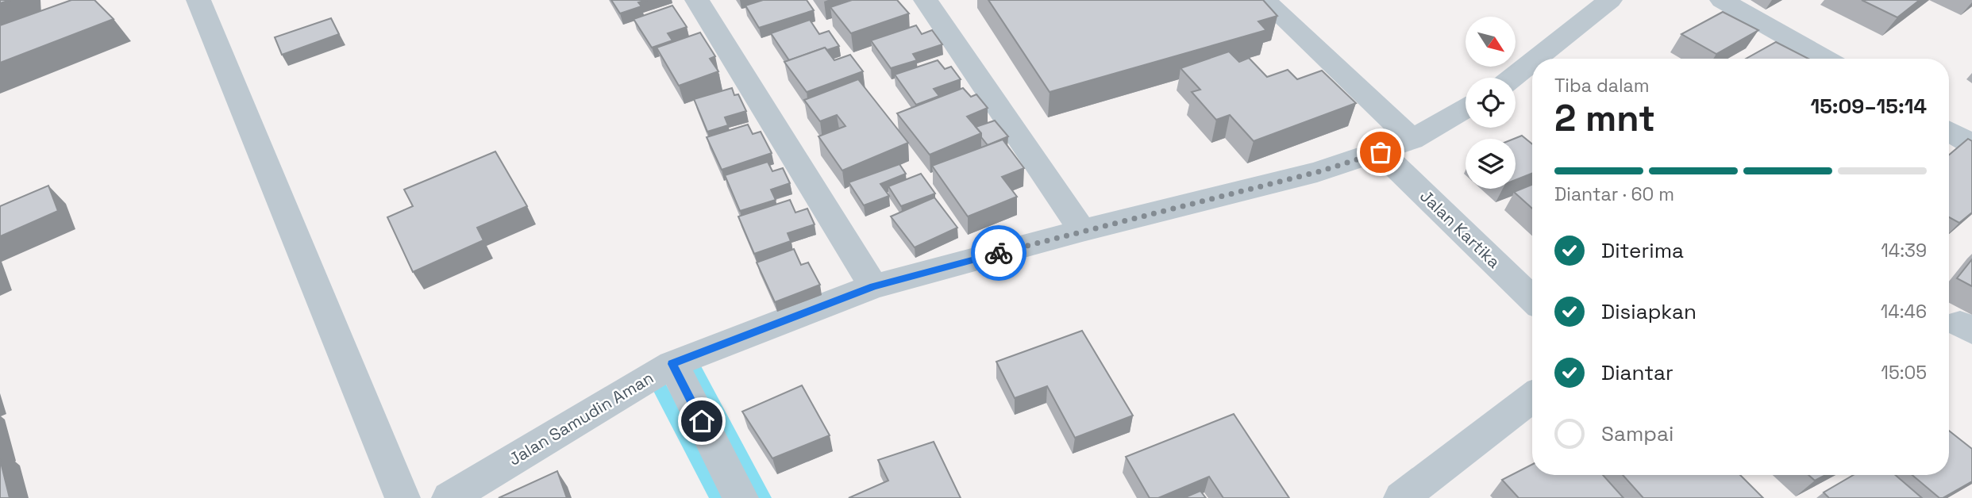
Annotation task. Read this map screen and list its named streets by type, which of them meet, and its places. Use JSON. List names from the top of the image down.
{
  "streets": {
    "street": ["Jalan Kartika", "Jalan Samudin Aman"]
  },
  "crossings": [
    ["Jalan Kartika", "Jalan Samudin Aman"]
  ],
  "north": "bottom right",
  "page": {
    "heading": ["2 mnt", "Tiba dalam", "15:09–15:14"],
    "bar": "Diantar · 60 m",
    "list": [
      ["Diterima", "14:39"],
      ["Disiapkan", "14:46"],
      ["Diantar", "15:05"],
      "Sampai"
    ]
  }
}
